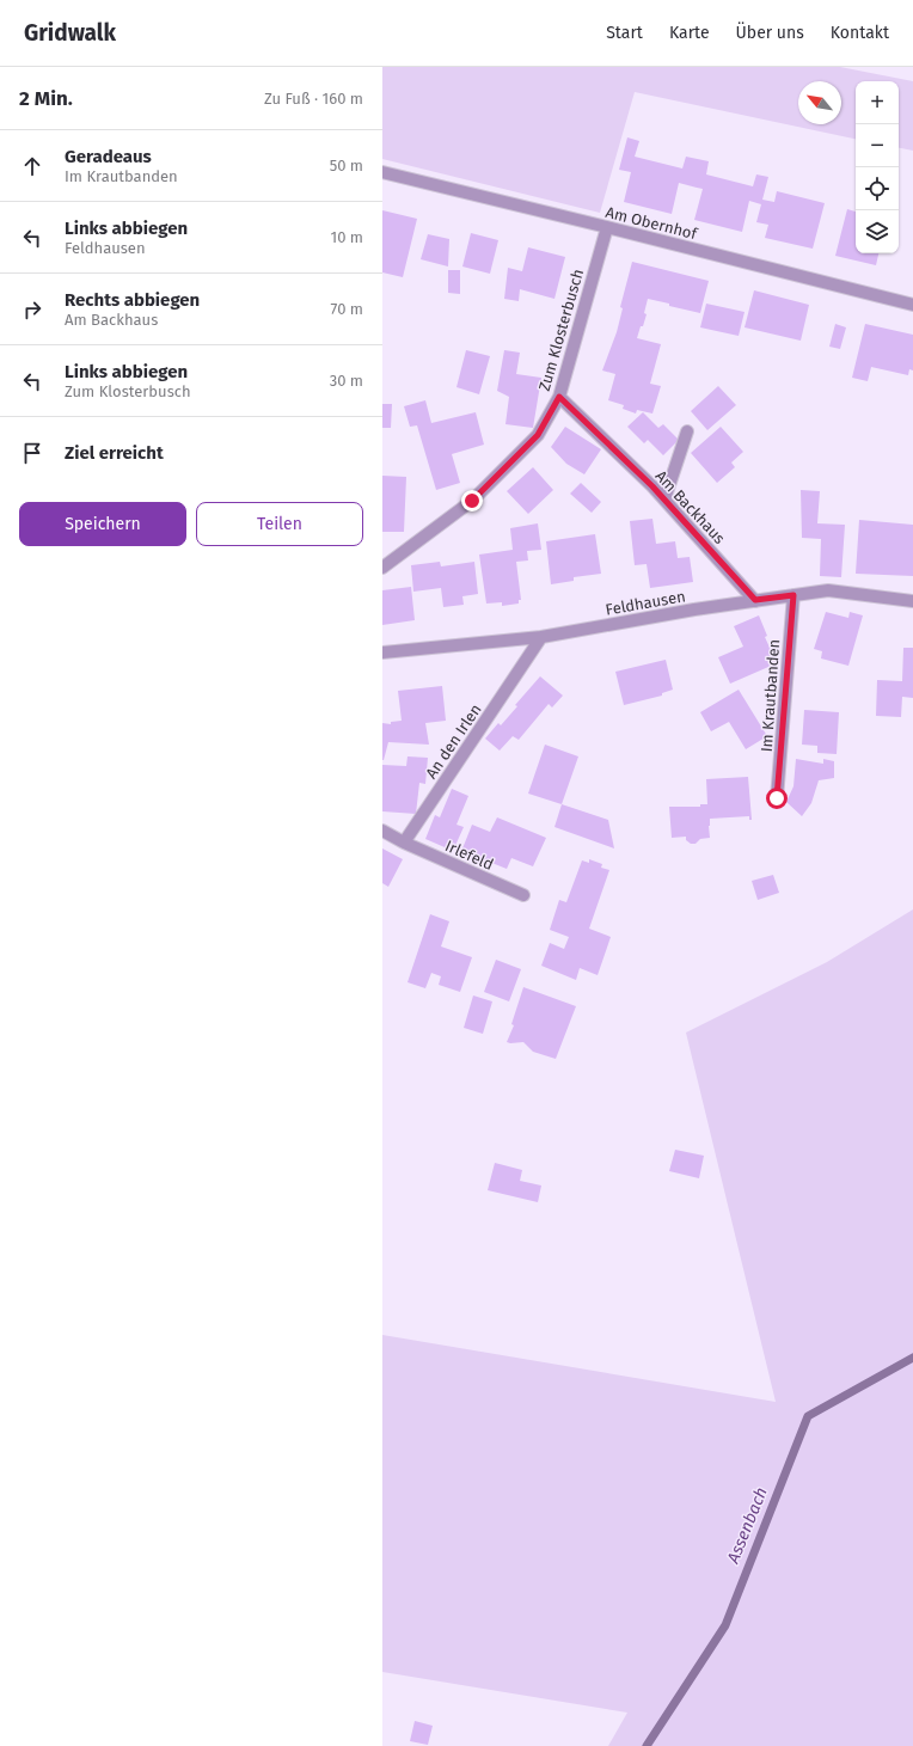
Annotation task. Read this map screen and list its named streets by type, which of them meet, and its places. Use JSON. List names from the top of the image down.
{
  "streets": {
    "street": [
      "Am Obernhof",
      "Zum Klosterbusch",
      "Am Backhaus",
      "Feldhausen",
      "Im Krautbanden",
      "An den Irlen",
      "Irlefeld"
    ]
  },
  "crossings": [
    ["Am Obernhof", "Zum Klosterbusch"],
    ["Zum Klosterbusch", "Am Backhaus"],
    ["Am Backhaus", "Feldhausen"],
    ["Feldhausen", "Im Krautbanden"],
    ["Feldhausen", "An den Irlen"],
    ["An den Irlen", "Irlefeld"]
  ],
  "water": ["Assenbach"],
  "north": "top left",
  "page": {
    "header": "Gridwalk",
    "nav": [
      "Start",
      "Karte",
      "Über uns",
      "Kontakt"
    ],
    "heading": ["2 Min.", "Zu Fuß · 160 m"],
    "map_buttons": ["+", "−"],
    "list": [
      ["Geradeaus", "Im Krautbanden", "50 m"],
      ["Links abbiegen", "Feldhausen", "10 m"],
      ["Rechts abbiegen", "Am Backhaus", "70 m"],
      ["Links abbiegen", "Zum Klosterbusch", "30 m"],
      "Ziel erreicht"
    ],
    "buttons": ["Speichern", "Teilen"]
  }
}
